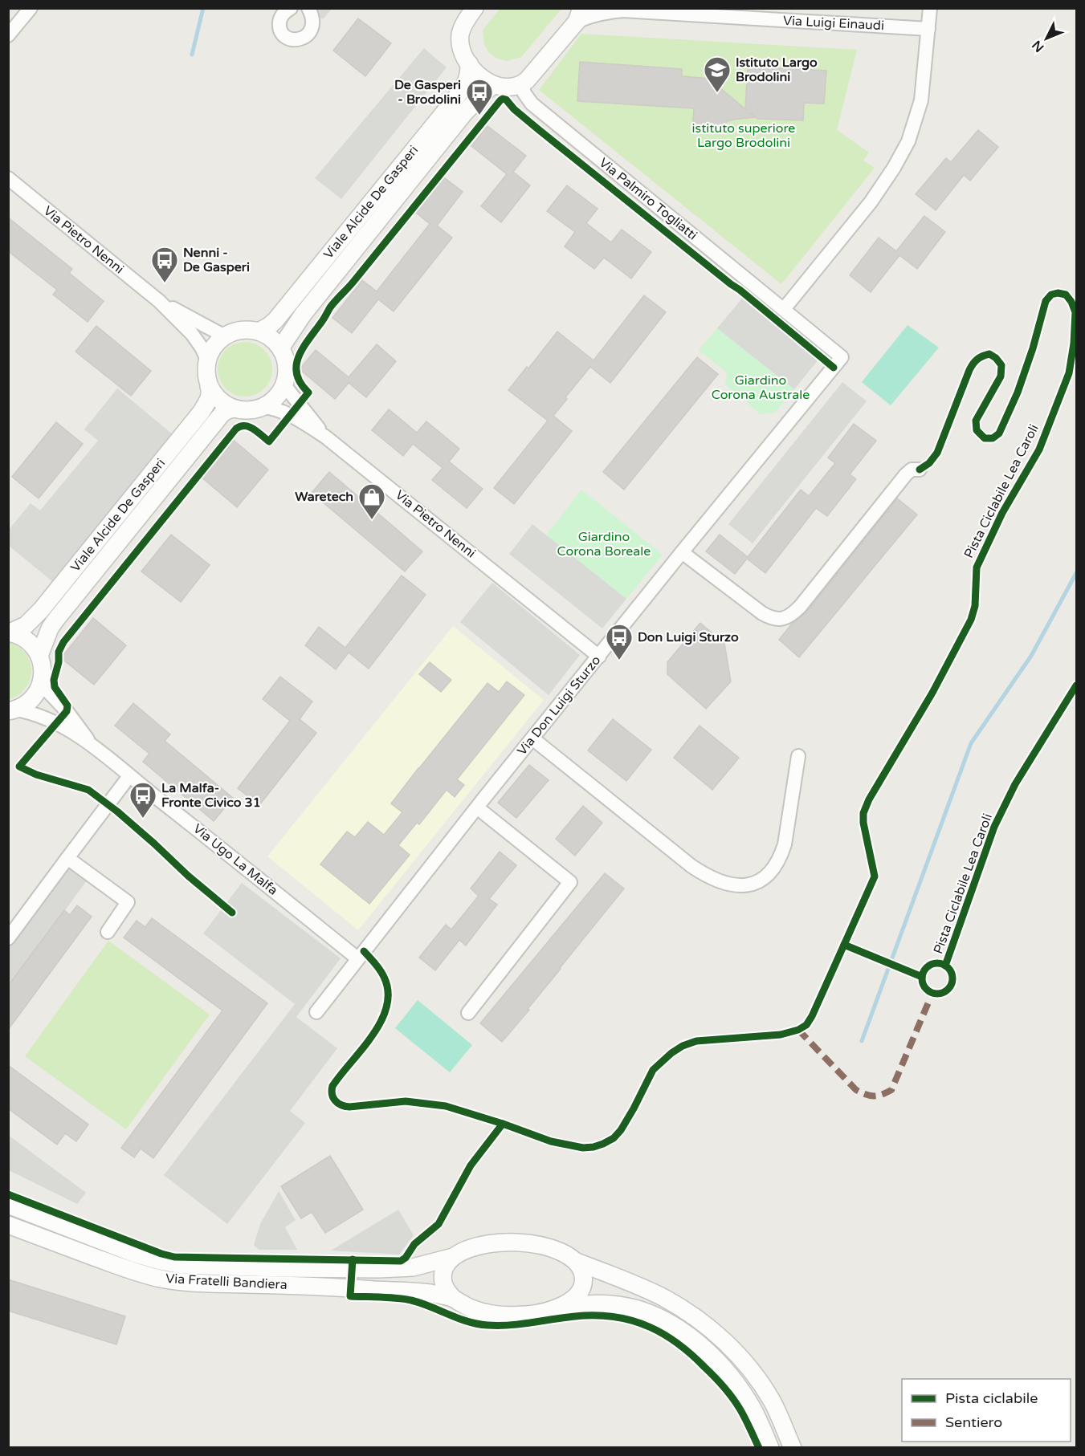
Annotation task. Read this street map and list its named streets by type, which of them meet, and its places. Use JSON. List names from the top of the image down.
{
  "streets": {
    "street": [
      "Via Luigi Einaudi",
      "Via Palmiro Togliatti",
      "Viale Alcide De Gasperi",
      "Via Pietro Nenni",
      "Via Don Luigi Sturzo",
      "Via Ugo La Malfa",
      "Via Fratelli Bandiera"
    ],
    "cycle path": ["Pista Ciclabile Lea Caroli"]
  },
  "crossings": [
    ["Via Palmiro Togliatti", "Via Don Luigi Sturzo"],
    ["Viale Alcide De Gasperi", "Via Pietro Nenni"],
    ["Via Pietro Nenni", "Via Don Luigi Sturzo"],
    ["Via Don Luigi Sturzo", "Via Ugo La Malfa"]
  ],
  "parks": ["istituto superiore Largo Brodolini", "Giardino Corona Australe", "Giardino Corona Boreale"],
  "places": {
    "school or university": ["Istituto Largo Brodolini"],
    "bus stop": [
      "De Gasperi - Brodolini",
      "Nenni - De Gasperi",
      "Don Luigi Sturzo",
      "La Malfa- Fronte Civico 31"
    ],
    "shop": ["Waretech"]
  },
  "legend": ["Pista ciclabile", "Sentiero"],
  "north": "bottom left"
}
